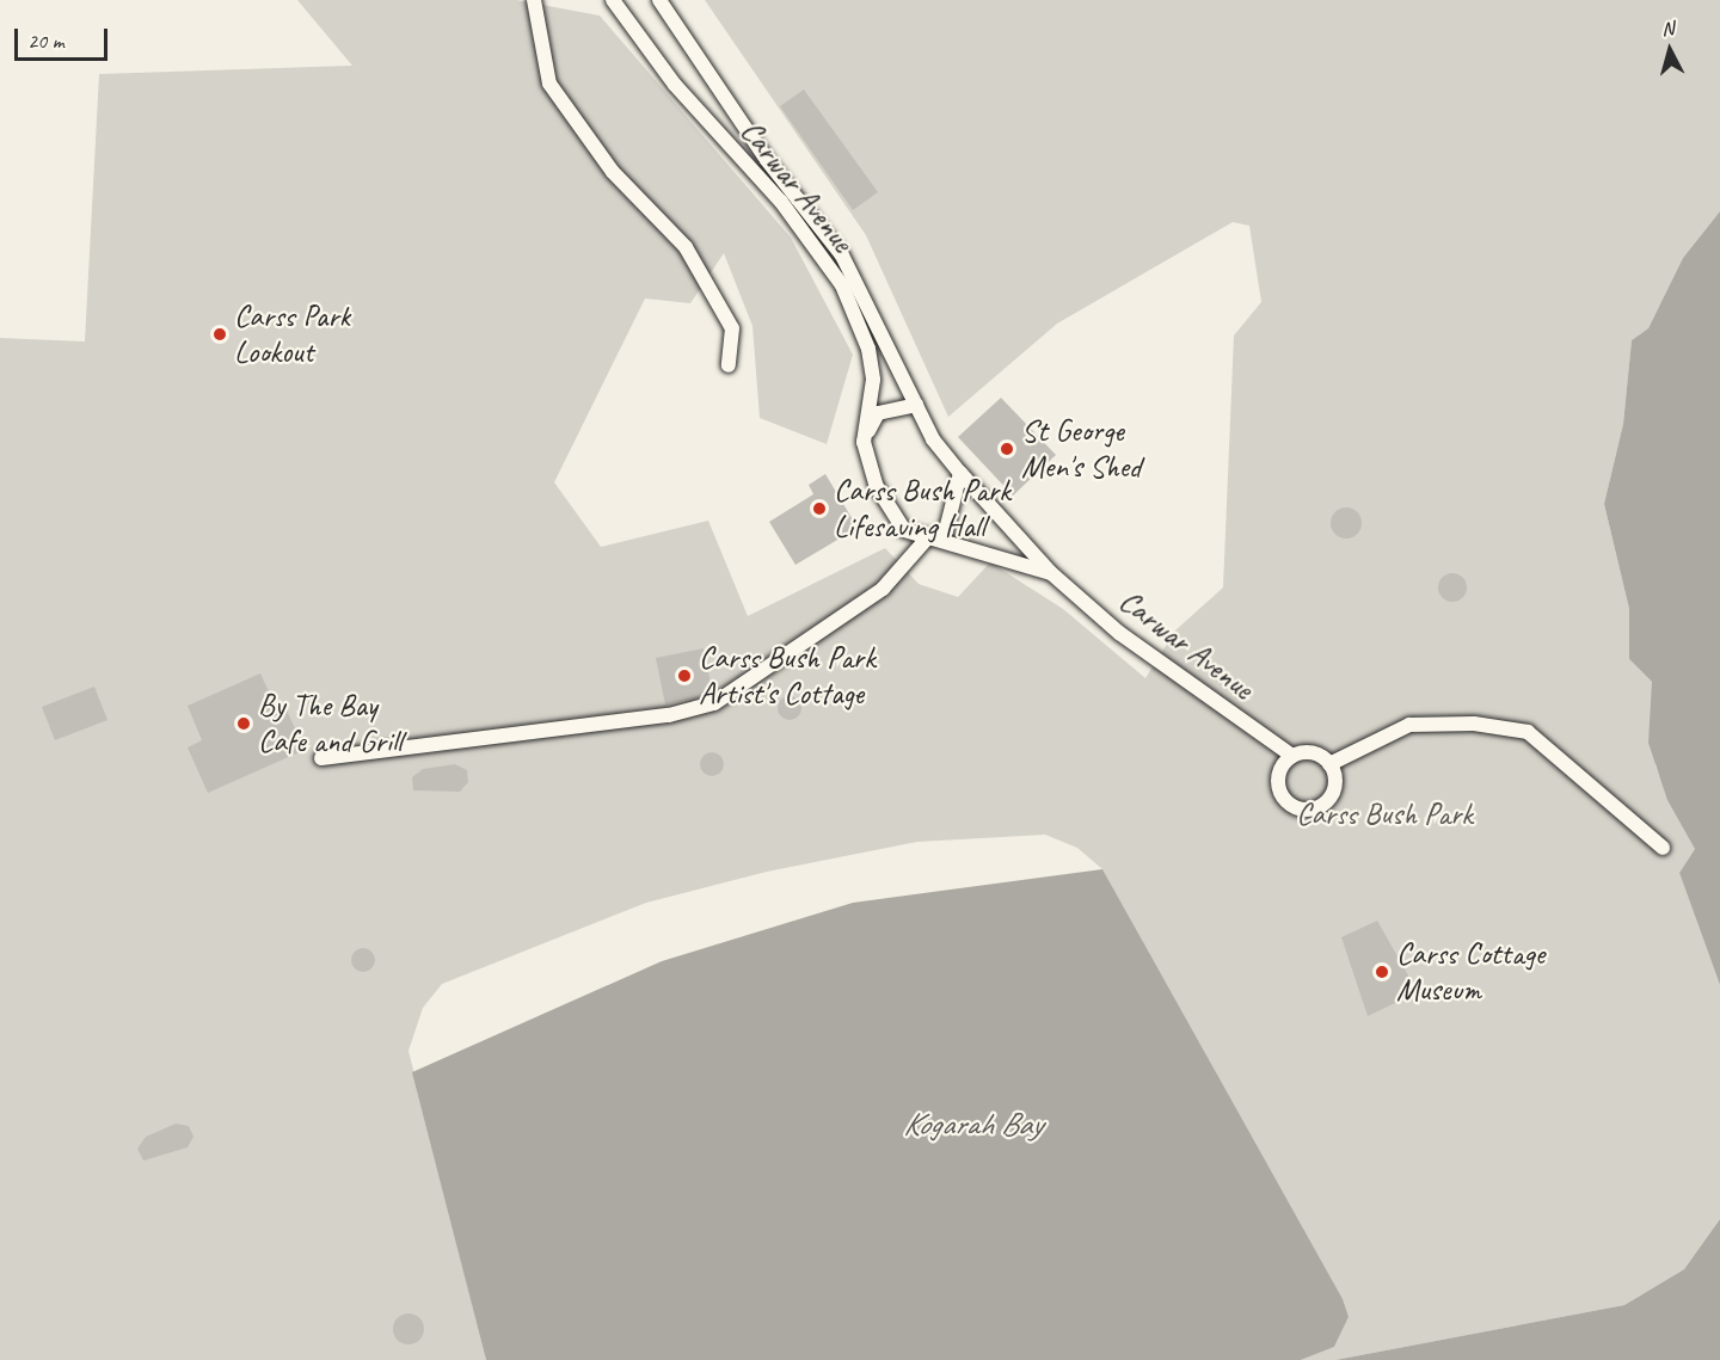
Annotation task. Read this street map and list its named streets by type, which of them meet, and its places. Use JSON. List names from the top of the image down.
{
  "streets": {
    "lane": ["Carwar Avenue"]
  },
  "water": ["Kogarah Bay"],
  "parks": ["Carss Bush Park"],
  "places": [
    "Carss Park Lookout",
    "St George Men's Shed",
    "Carss Bush Park Lifesaving Hall",
    "Carss Bush Park Artist's Cottage",
    "By The Bay Cafe and Grill",
    "Carss Cottage Museum"
  ],
  "scale_bar": "20 m",
  "north": "top"
}
